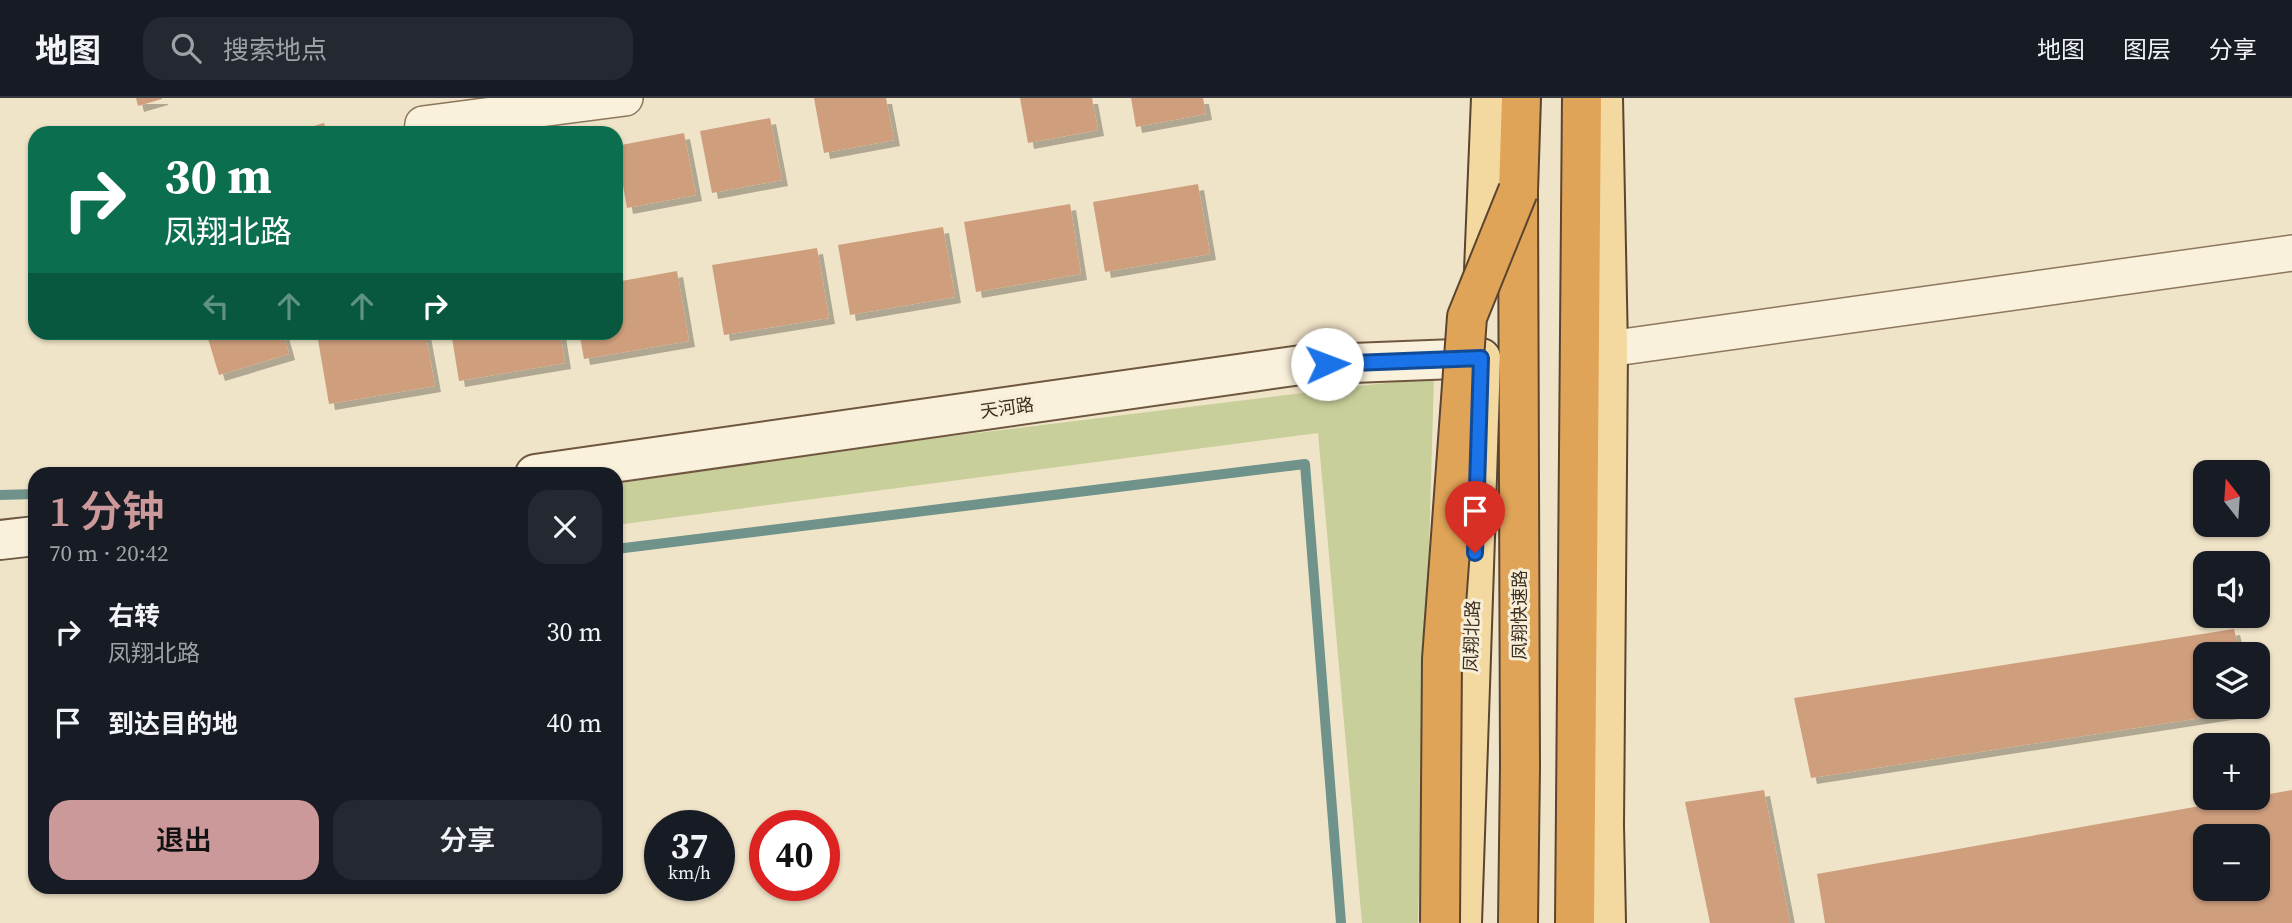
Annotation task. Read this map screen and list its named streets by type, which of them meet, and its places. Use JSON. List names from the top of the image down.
{
  "streets": {
    "highway": ["凤翔快速路"],
    "main road": ["凤翔北路"],
    "street": ["天河路"]
  },
  "crossings": [
    ["天河路", "凤翔北路"]
  ],
  "north": "top",
  "page": {
    "header": "地图",
    "search": "搜索地点",
    "nav": ["地图", "图层", "分享"],
    "turn": ["30 m", "凤翔北路"],
    "map_buttons": ["+", "−"],
    "heading": ["1 分钟", "70 m · 20:42"],
    "list": [
      {
        "name": "右转",
        "note": "凤翔北路",
        "value": "30 m"
      },
      {
        "name": "到达目的地",
        "value": "40 m"
      }
    ],
    "buttons": ["退出", "分享"],
    "speed": "37 km/h",
    "limit": "40"
  }
}
